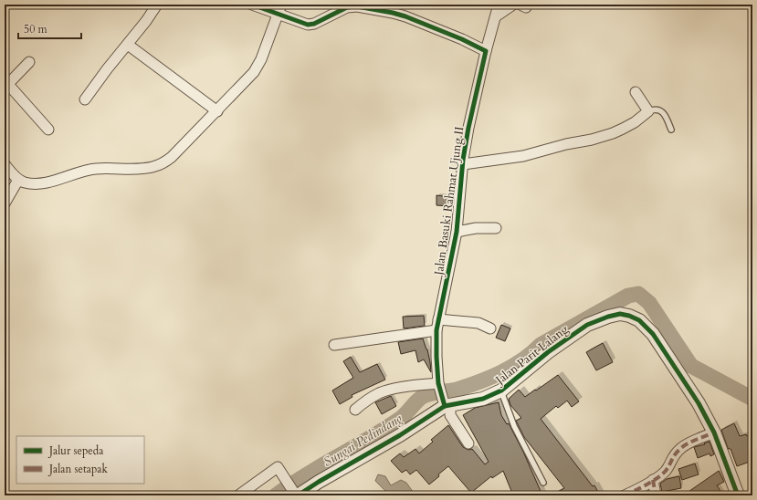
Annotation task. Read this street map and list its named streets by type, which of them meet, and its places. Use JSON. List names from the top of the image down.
{
  "streets": {
    "street": ["Jalan Basuki Rahmat Ujung II", "Jalan Parit Lalang"]
  },
  "crossings": [
    ["Jalan Basuki Rahmat Ujung II", "Jalan Parit Lalang"]
  ],
  "water": ["Sungai Pedindang"],
  "legend": ["Jalur sepeda", "Jalan setapak"],
  "scale_bar": "50 m"
}
